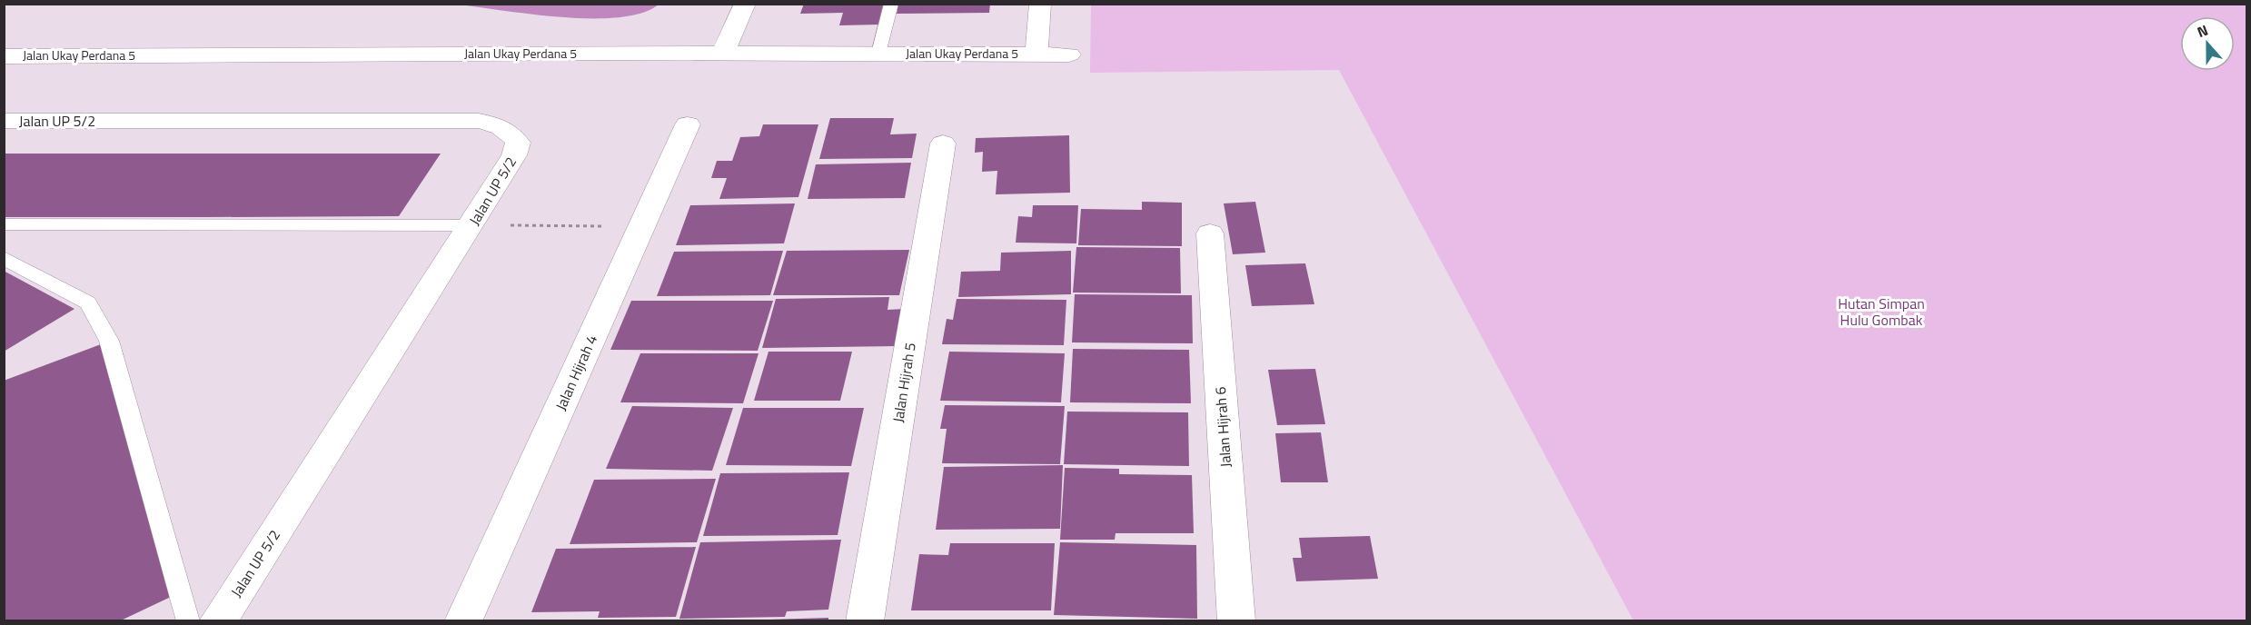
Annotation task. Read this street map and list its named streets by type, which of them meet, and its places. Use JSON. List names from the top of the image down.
{
  "streets": {
    "street": [
      "Jalan Ukay Perdana 5",
      "Jalan UP 5/2",
      "Jalan Hijrah 4",
      "Jalan Hijrah 5",
      "Jalan Hijrah 6"
    ]
  },
  "parks": ["Hutan Simpan Hulu Gombak"],
  "north": "top"
}
